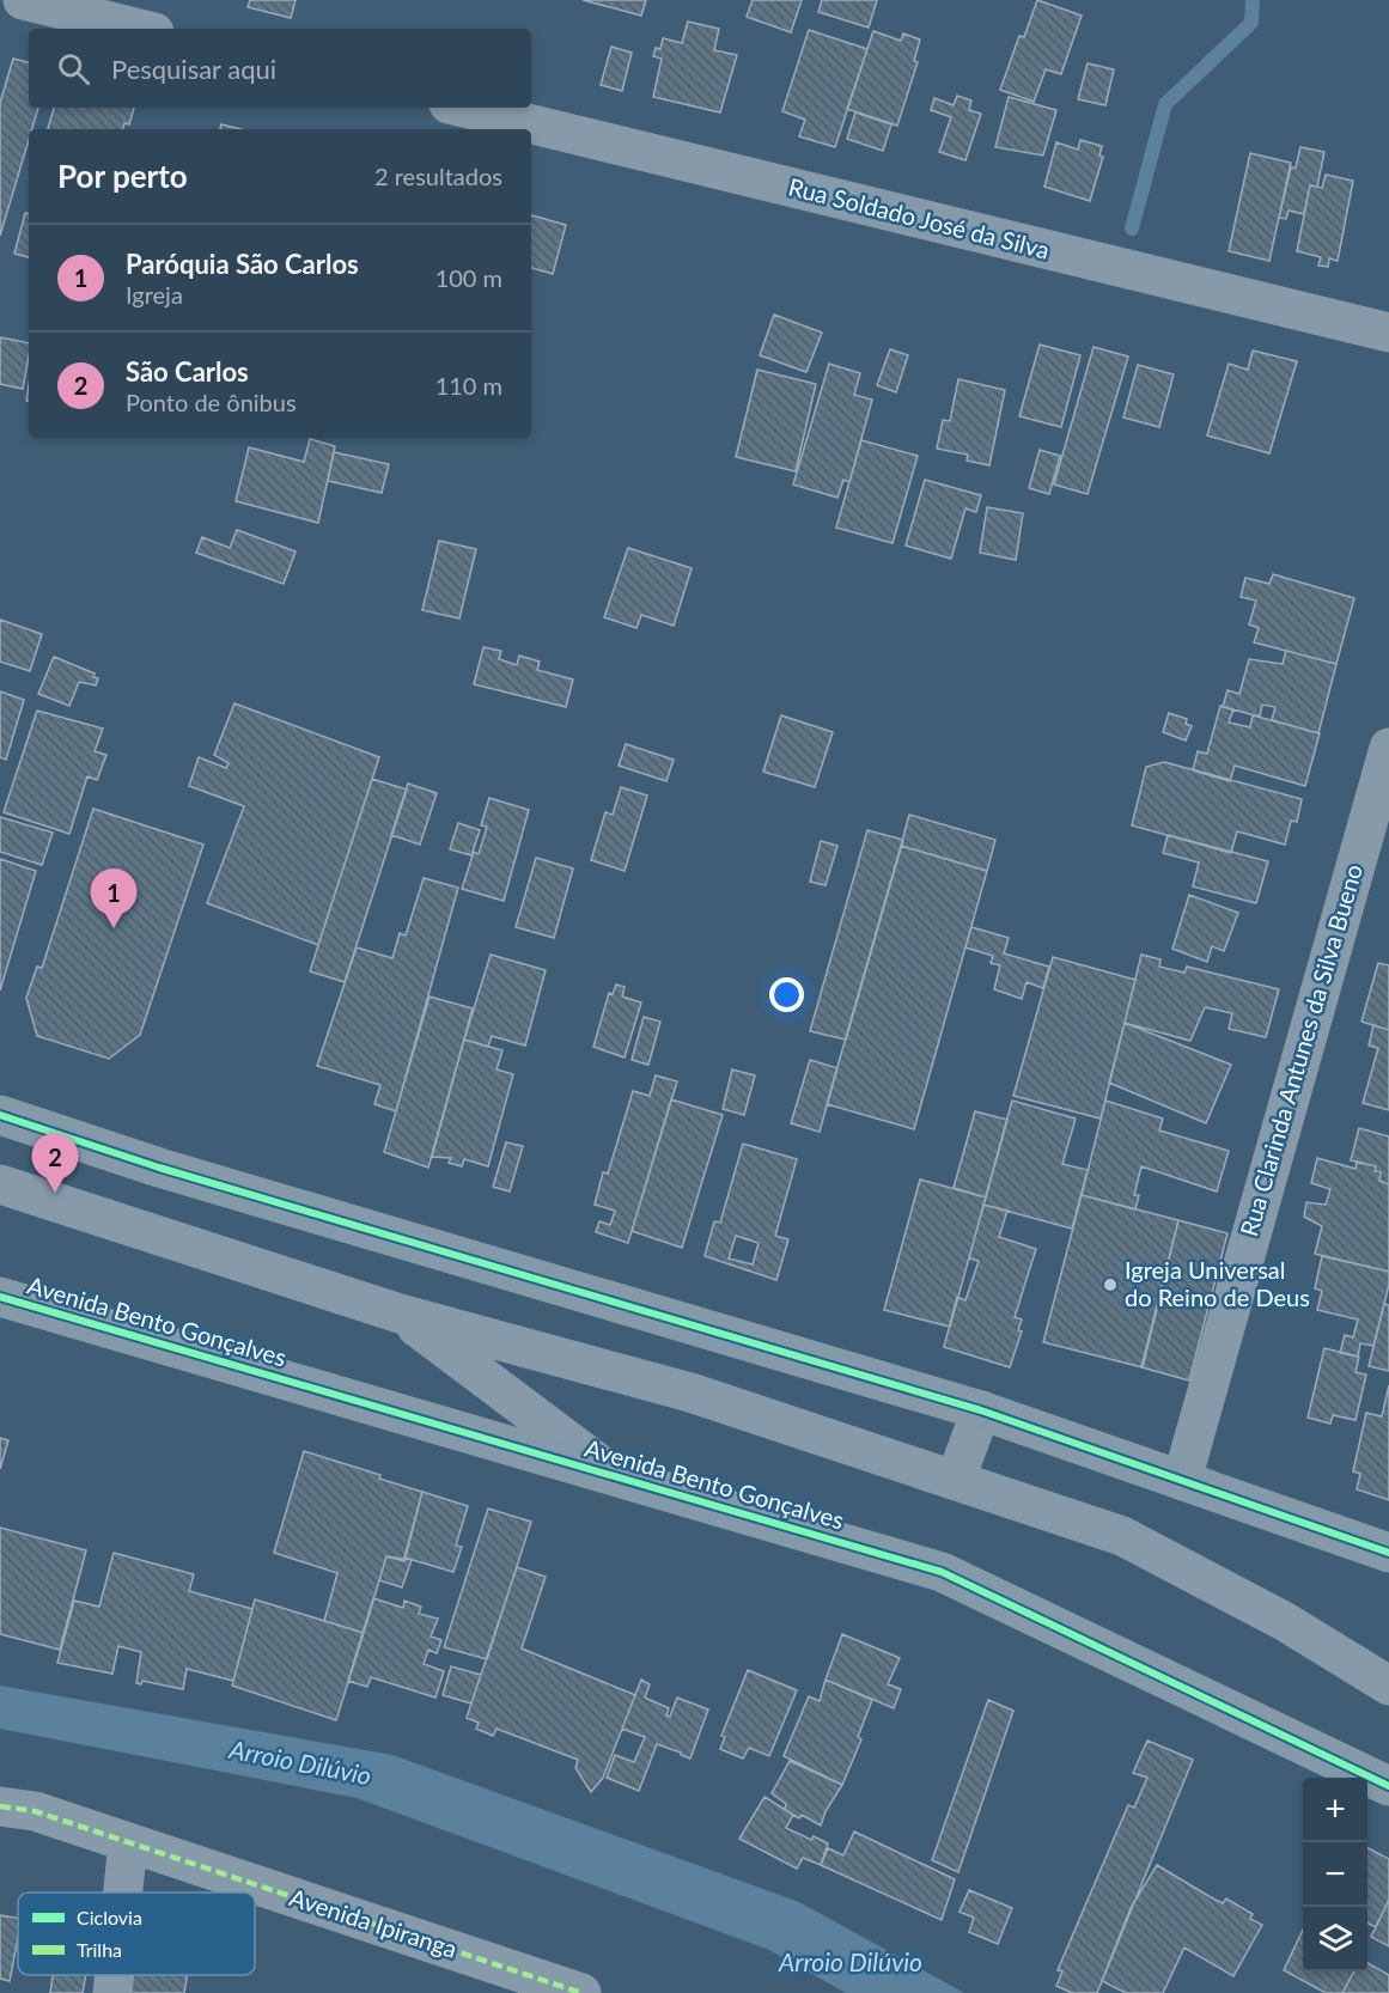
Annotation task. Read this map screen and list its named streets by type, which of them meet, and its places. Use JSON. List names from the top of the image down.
{
  "streets": {
    "main road": ["Avenida Bento Gonçalves"],
    "street": ["Rua Soldado José da Silva", "Rua Clarinda Antunes da Silva Bueno", "Avenida Ipiranga"]
  },
  "water": ["Arroio Dilúvio"],
  "places": ["Igreja Universal do Reino de Deus"],
  "legend": ["Ciclovia", "Trilha"],
  "page": {
    "search": "Pesquisar aqui",
    "heading": ["Por perto", "2 resultados"],
    "list": [
      {
        "mark": "1",
        "name": "Paróquia São Carlos",
        "note": "Igreja",
        "value": "100 m"
      },
      {
        "mark": "2",
        "name": "São Carlos",
        "note": "Ponto de ônibus",
        "value": "110 m"
      }
    ],
    "pins": ["1", "2"],
    "map_buttons": ["+", "−"]
  }
}
